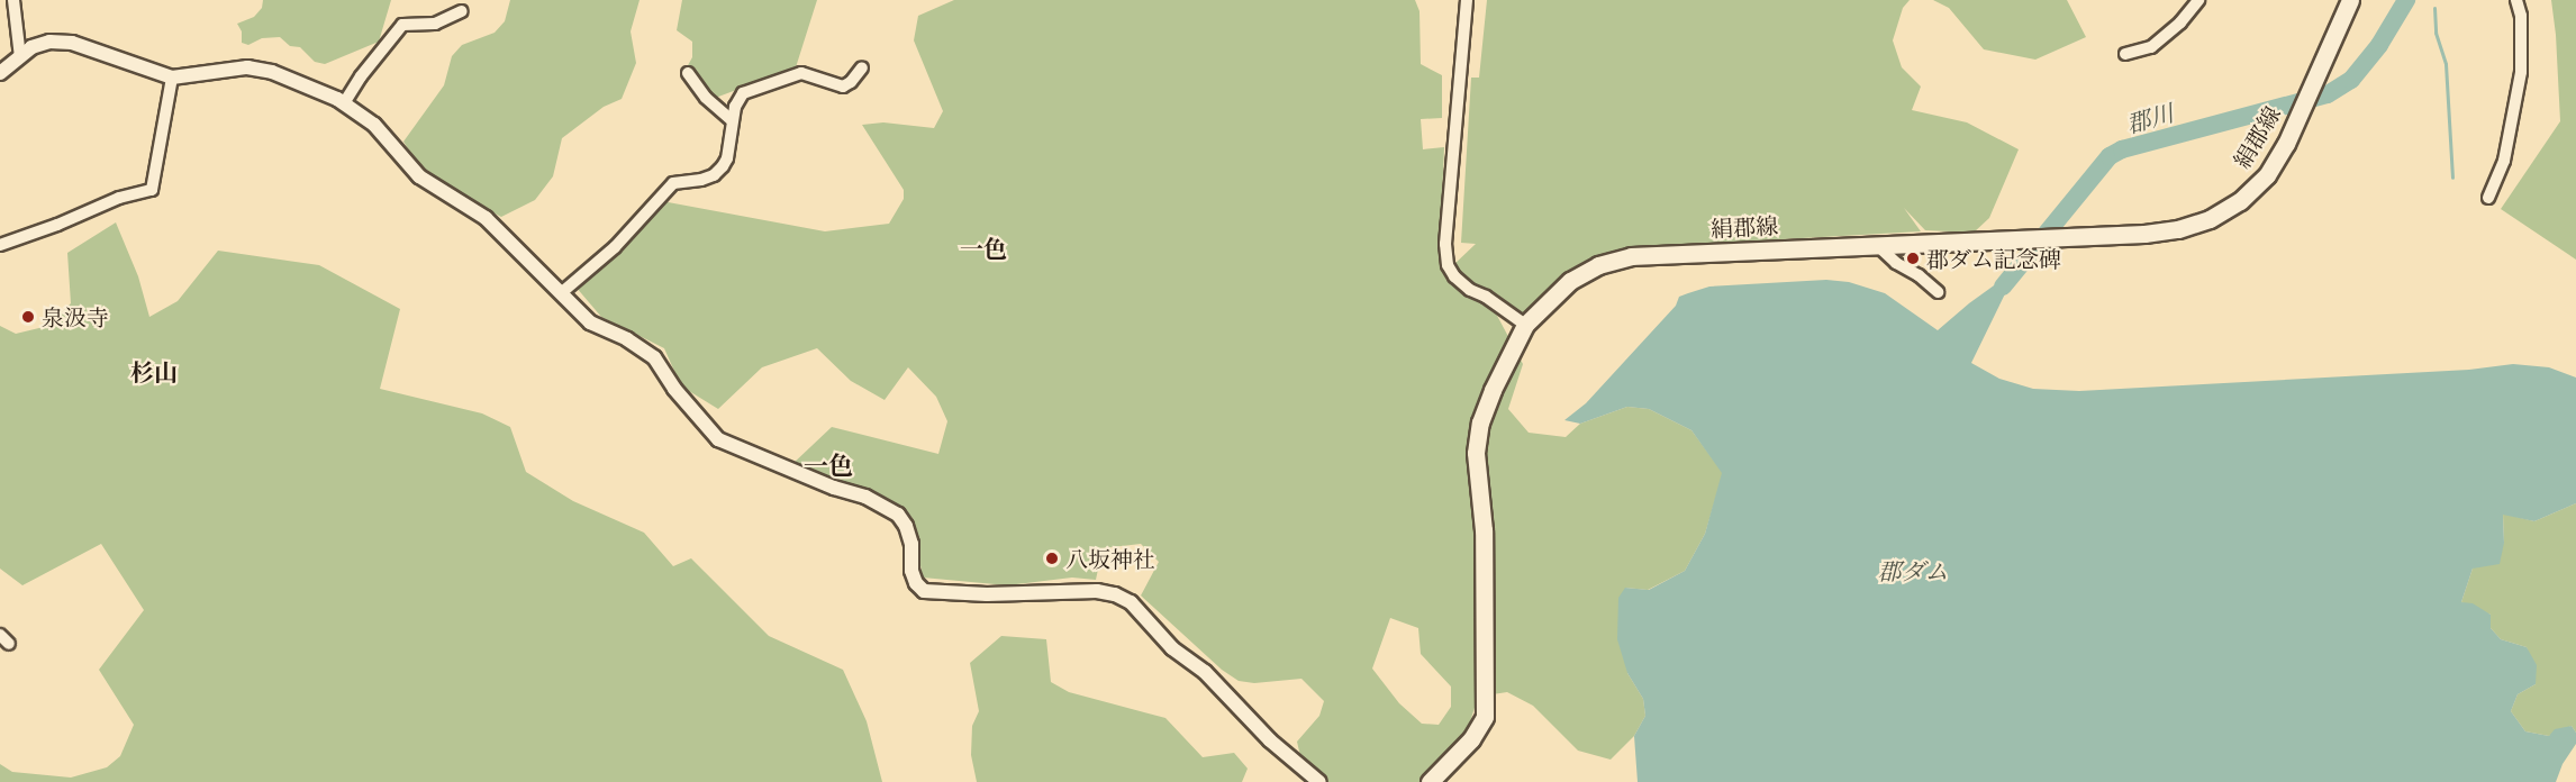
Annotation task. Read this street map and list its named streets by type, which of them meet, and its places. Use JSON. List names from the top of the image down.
{
  "streets": {
    "main road": ["絹郡線"]
  },
  "districts": ["一色", "杉山", "一色"],
  "water": ["郡川", "郡ダム"],
  "places": ["郡ダム記念碑", "泉汲寺", "八坂神社"]
}
